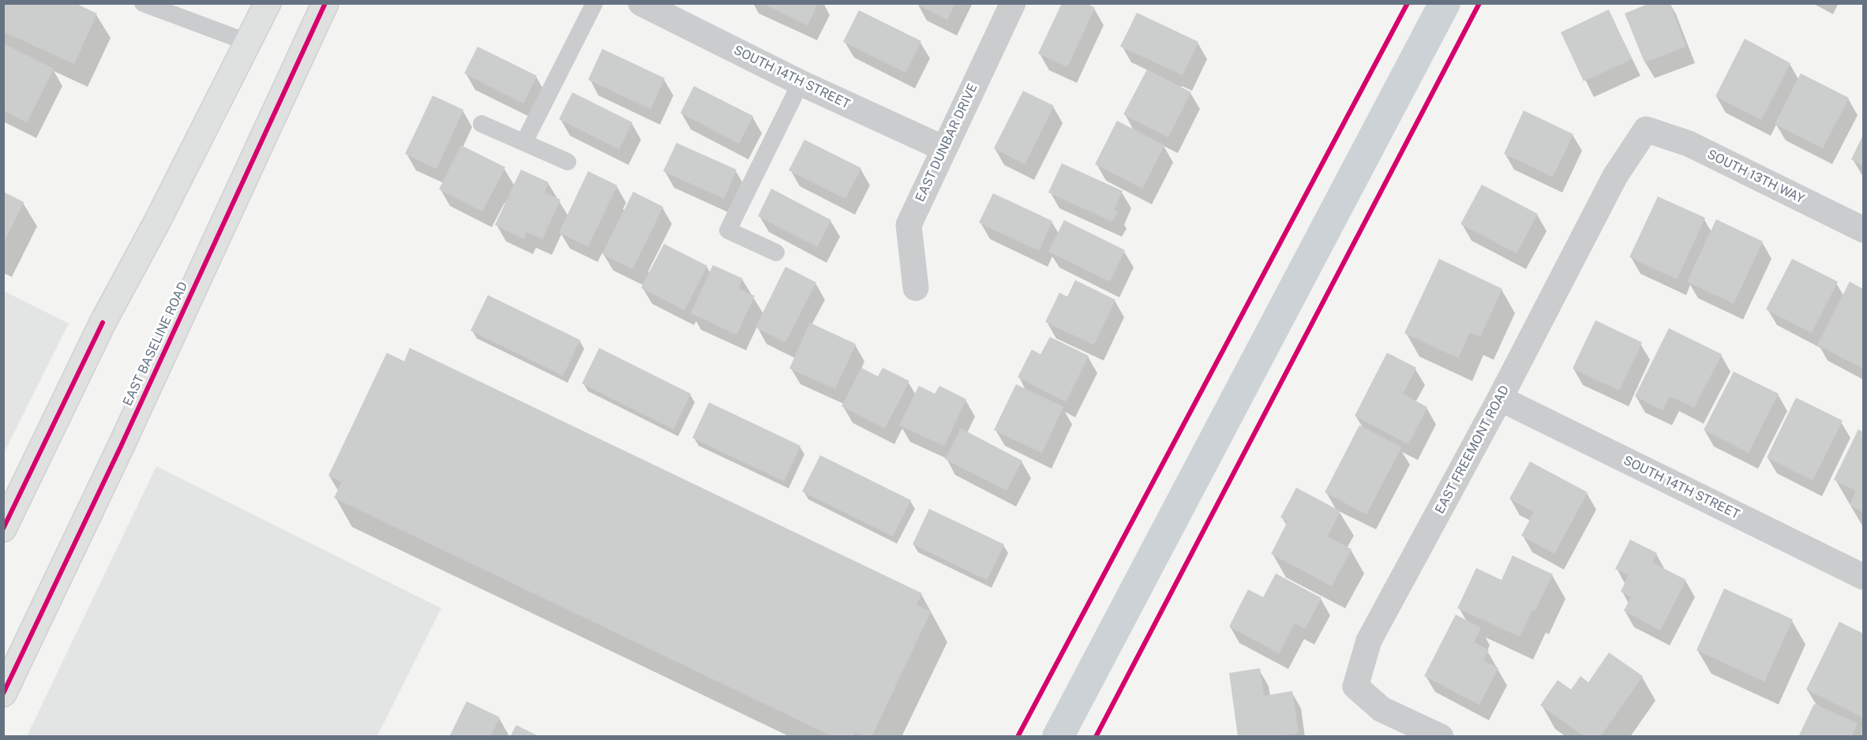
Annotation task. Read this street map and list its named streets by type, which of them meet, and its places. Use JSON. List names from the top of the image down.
{
  "streets": {
    "main road": ["EAST BASELINE ROAD"],
    "street": [
      "SOUTH 14TH STREET",
      "EAST DUNBAR DRIVE",
      "SOUTH 13TH WAY",
      "EAST FREEMONT ROAD"
    ]
  },
  "crossings": [
    ["SOUTH 14TH STREET", "EAST DUNBAR DRIVE"],
    ["SOUTH 14TH STREET", "EAST FREEMONT ROAD"],
    ["SOUTH 13TH WAY", "EAST FREEMONT ROAD"]
  ]
}
